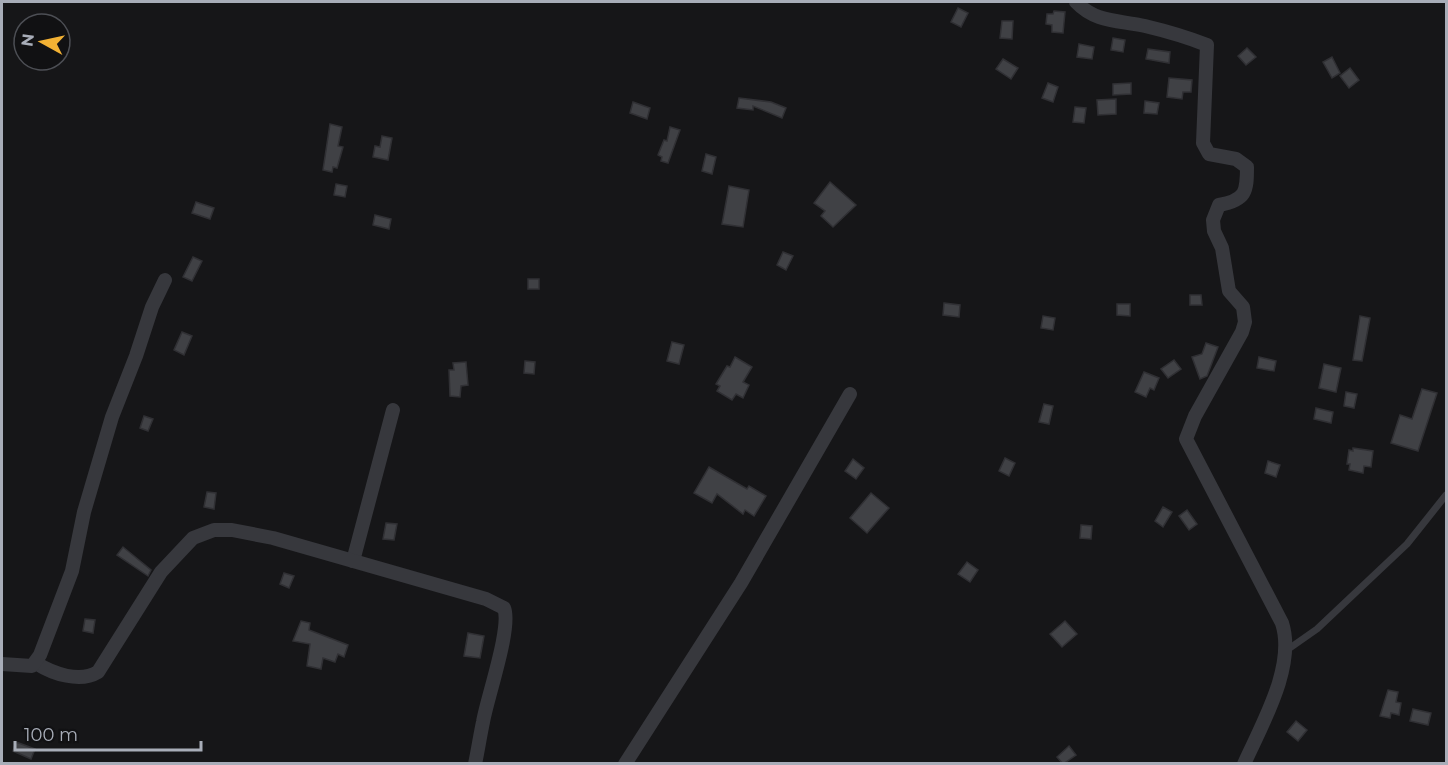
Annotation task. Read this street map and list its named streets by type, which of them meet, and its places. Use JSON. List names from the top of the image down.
{
  "scale_bar": "100 m",
  "north": "left"
}
